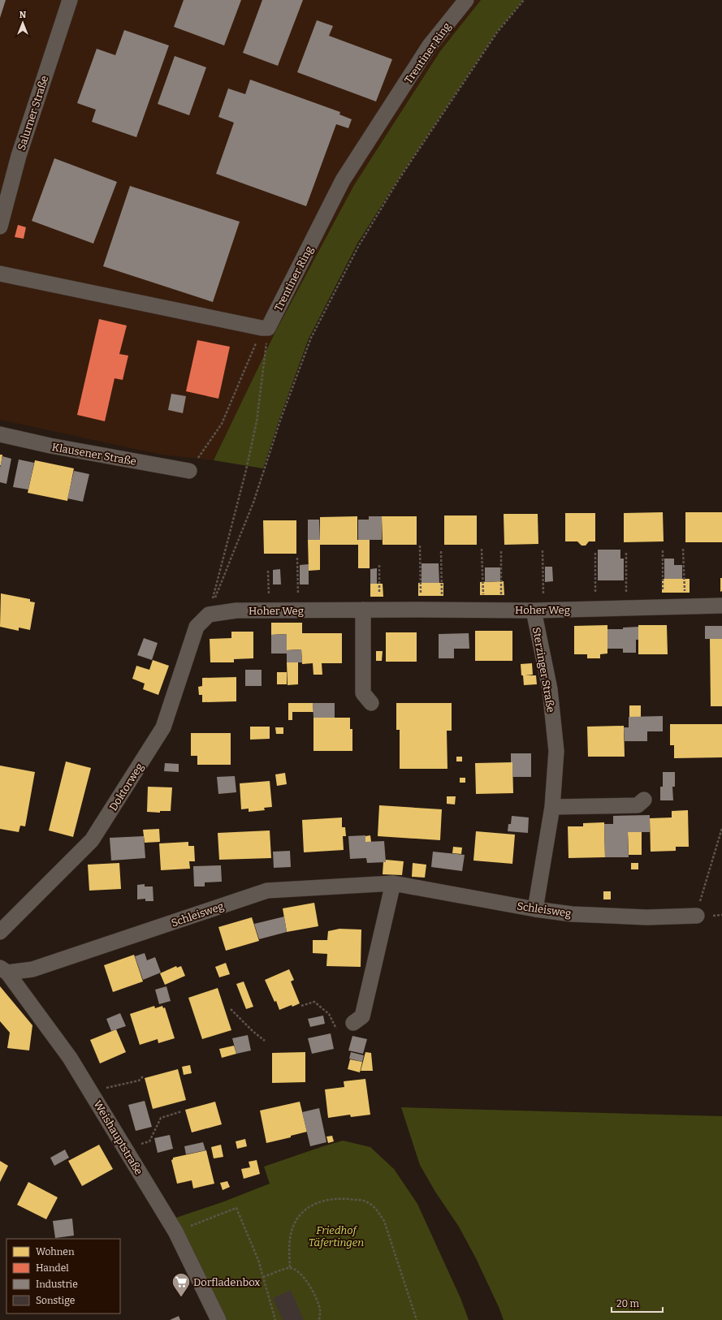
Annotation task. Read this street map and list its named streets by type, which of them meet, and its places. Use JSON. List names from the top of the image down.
{
  "streets": {
    "street": [
      "Trentiner Ring",
      "Salurner Straße",
      "Klausener Straße",
      "Hoher Weg",
      "Sterzinger Straße",
      "Doktorweg",
      "Schleisweg",
      "Weishauptstraße"
    ]
  },
  "crossings": [
    ["Hoher Weg", "Sterzinger Straße"],
    ["Hoher Weg", "Doktorweg"],
    ["Sterzinger Straße", "Schleisweg"],
    ["Schleisweg", "Weishauptstraße"]
  ],
  "parks": ["Friedhof Täfertingen"],
  "places": {
    "supermarket": ["Dorfladenbox"]
  },
  "legend": [
    "Wohnen",
    "Handel",
    "Industrie",
    "Sonstige"
  ],
  "scale_bar": "20 m",
  "north": "top"
}
